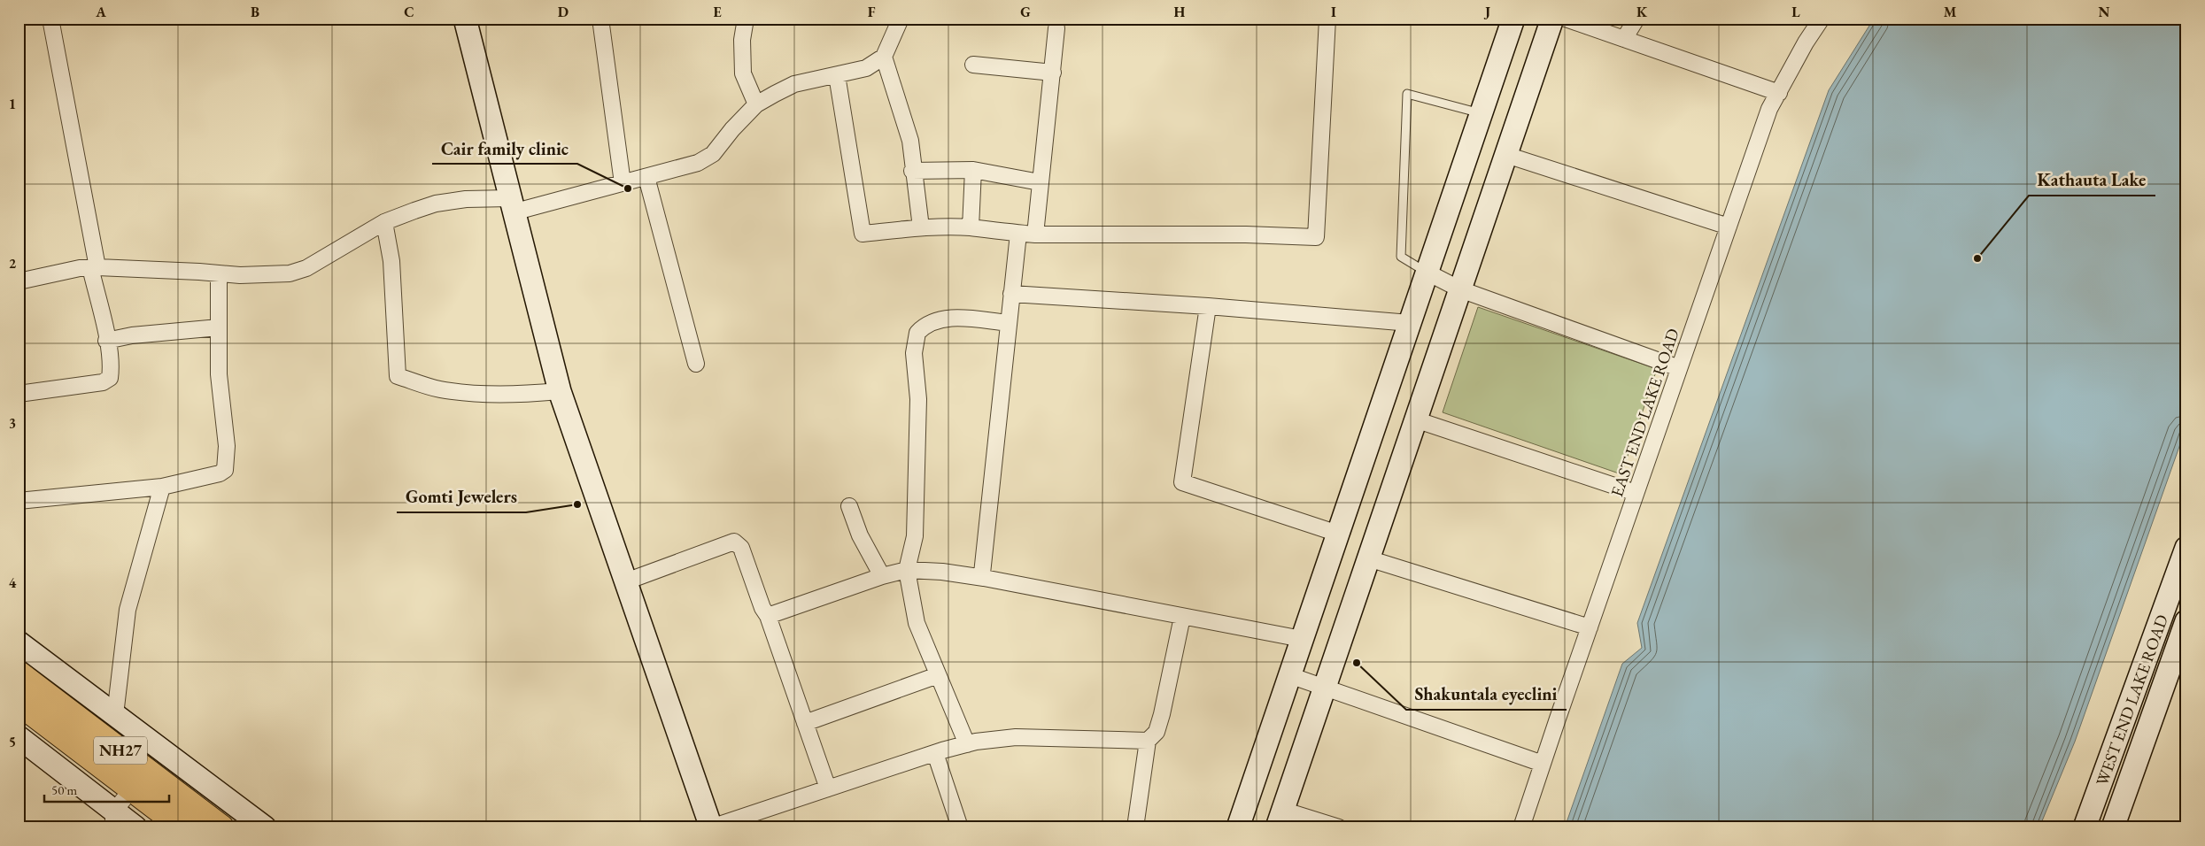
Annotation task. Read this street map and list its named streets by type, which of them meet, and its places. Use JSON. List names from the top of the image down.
{
  "streets": {
    "highway": ["NH27"],
    "street": ["EAST END LAKE ROAD", "WEST END LAKE ROAD"]
  },
  "places": [
    "Cair family clinic",
    "Kathauta Lake",
    "Gomti Jewelers",
    "Shakuntala eyeclini"
  ],
  "scale_bar": "50 m",
  "grid": {
    "columns": [
      "A",
      "B",
      "C",
      "D",
      "E",
      "F",
      "G",
      "H",
      "I",
      "J",
      "K",
      "L",
      "M",
      "N"
    ],
    "rows": [
      "1",
      "2",
      "3",
      "4",
      "5"
    ]
  }
}
